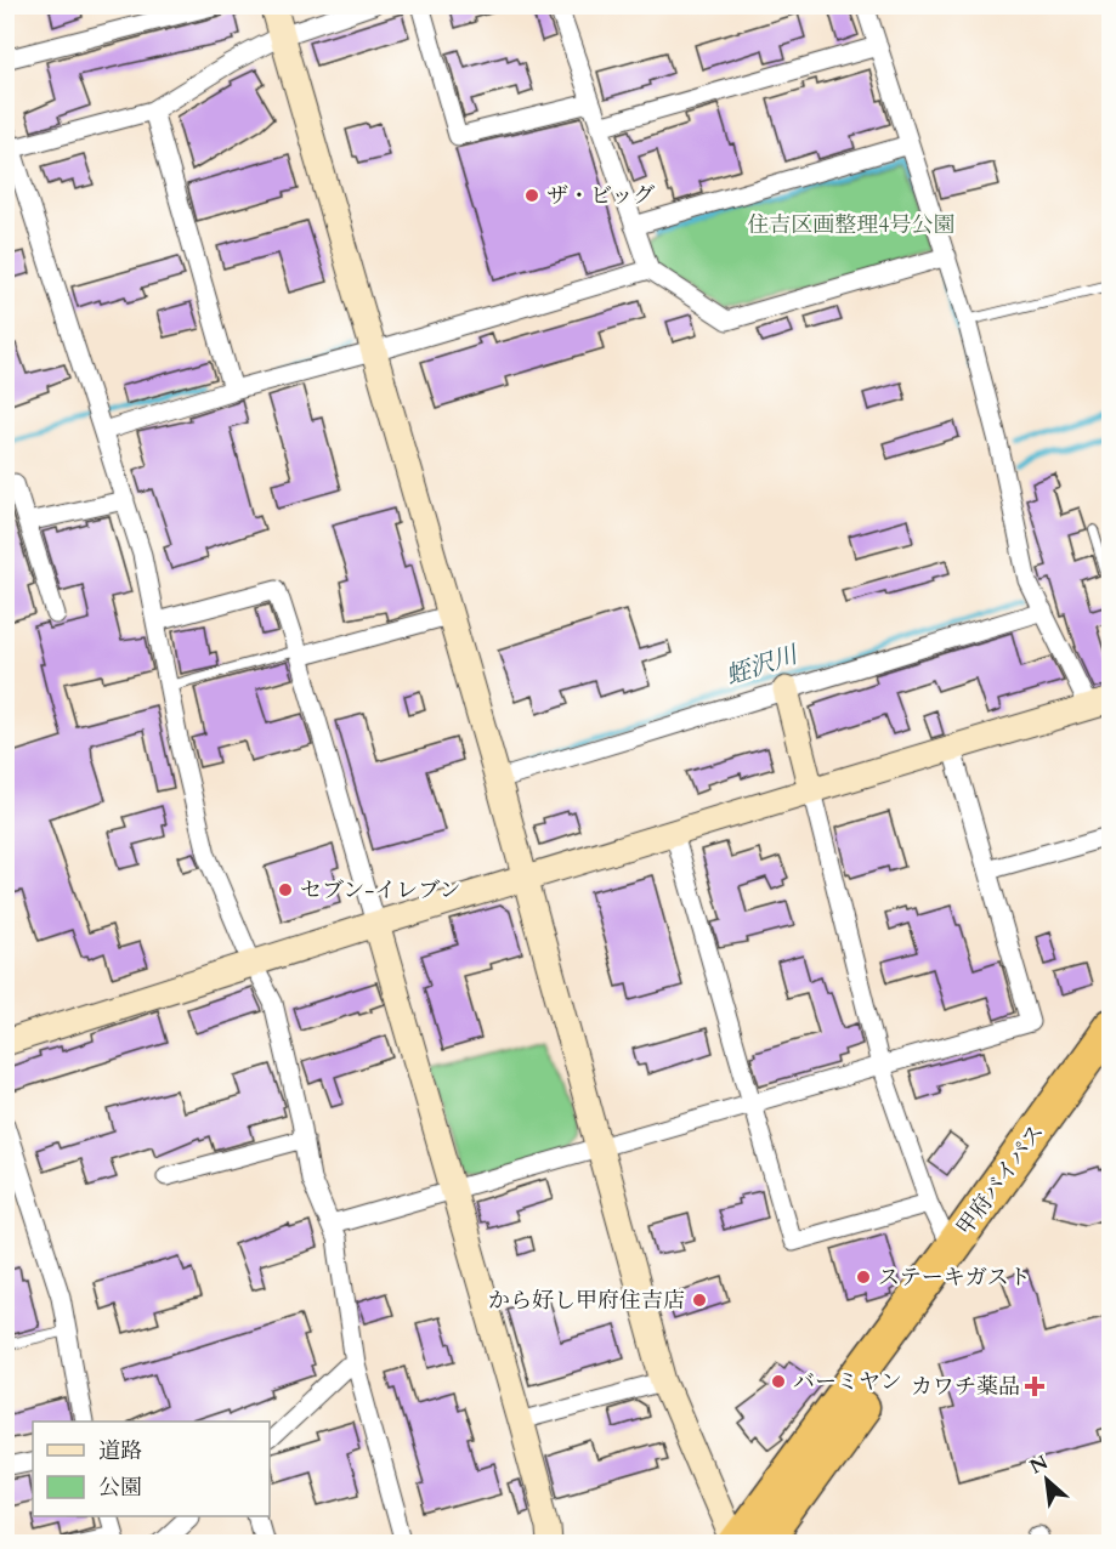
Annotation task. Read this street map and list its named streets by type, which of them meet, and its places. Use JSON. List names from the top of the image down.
{
  "streets": {
    "highway": ["甲府バイパス"]
  },
  "water": ["蛭沢川"],
  "parks": ["住吉区画整理4号公園"],
  "places": {
    "other": [
      "ザ・ビッグ",
      "セブン-イレブン",
      "ステーキガスト",
      "から好し甲府住吉店",
      "バーミヤン"
    ],
    "health": ["カワチ薬品"]
  },
  "legend": ["道路", "公園"],
  "north": "top left"
}
